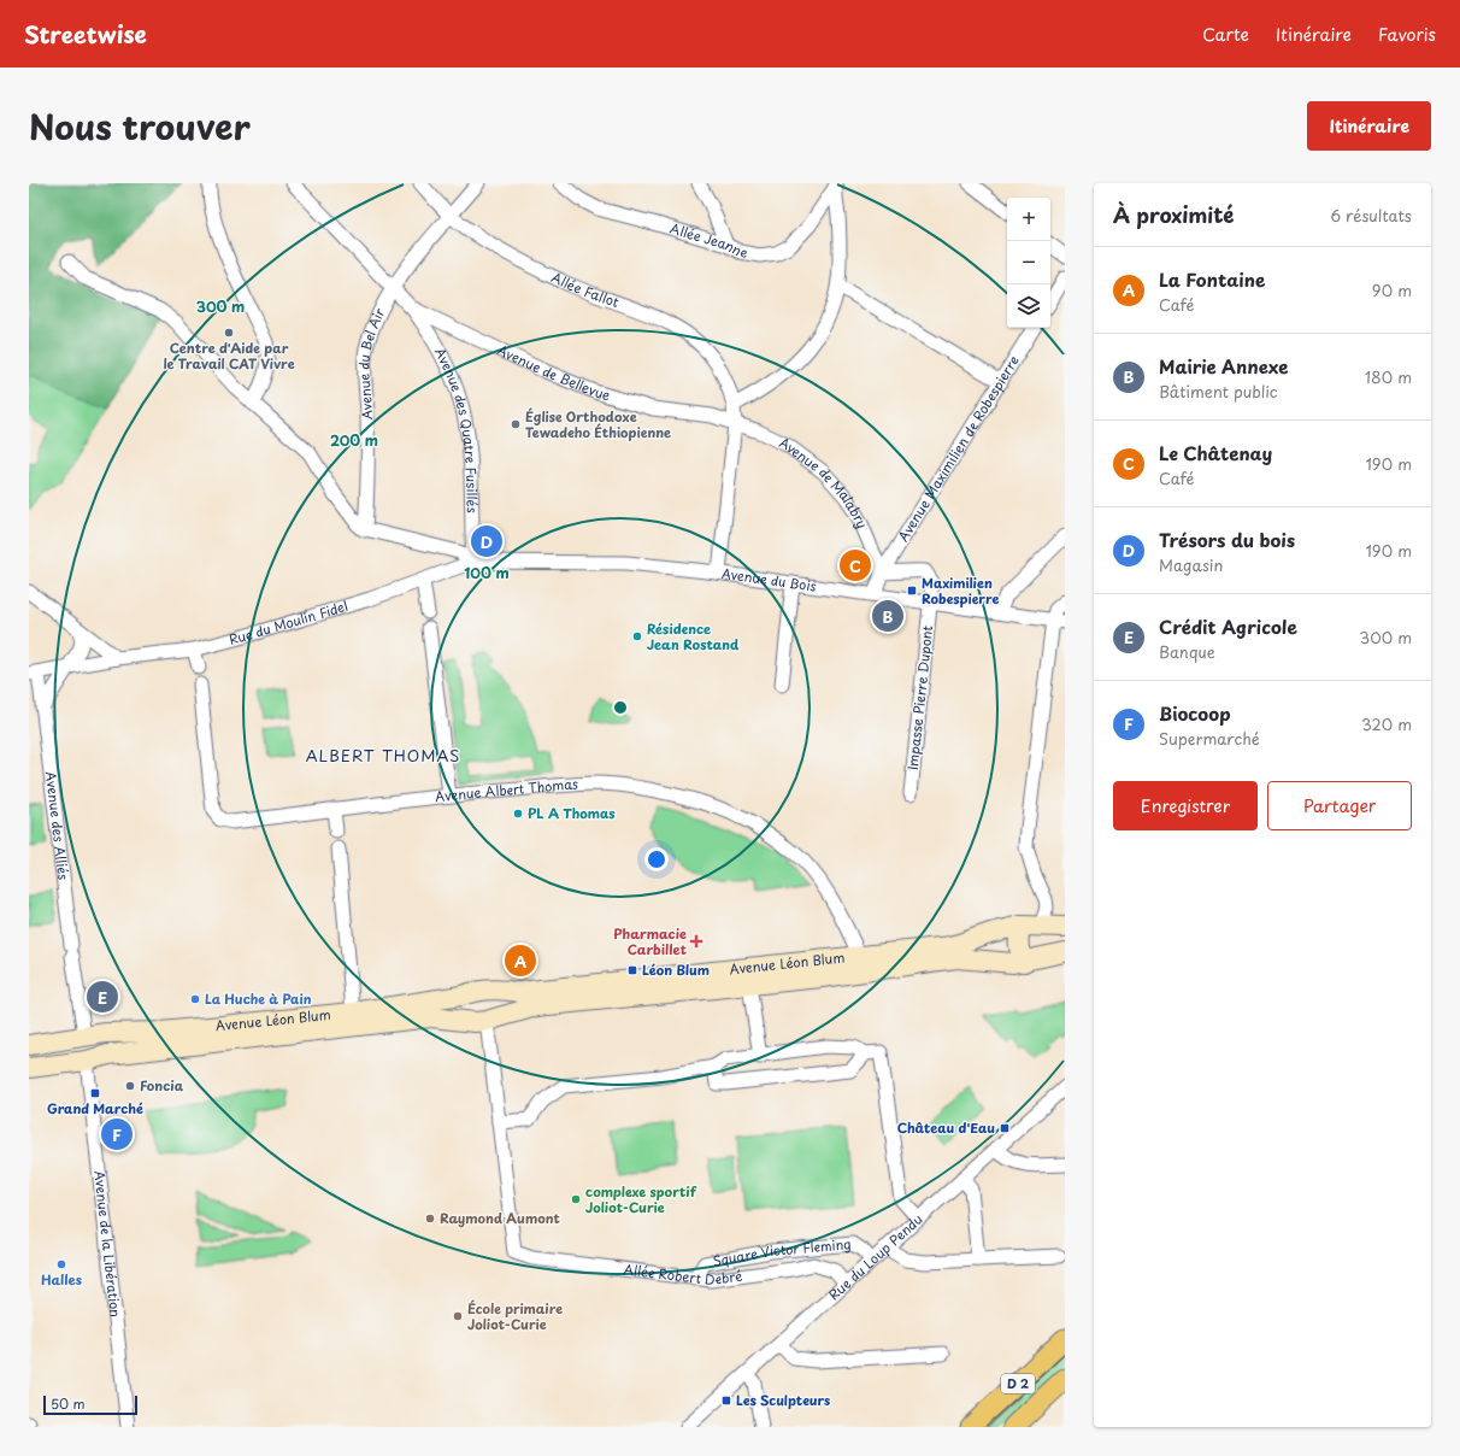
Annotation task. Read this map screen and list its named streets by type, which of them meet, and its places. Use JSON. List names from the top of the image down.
{
  "streets": {
    "main road": ["Avenue Léon Blum", "D 2"],
    "street": [
      "Allée Jeanne",
      "Allée Fallot",
      "Avenue du Bel Air",
      "Avenue de Bellevue",
      "Avenue des Quatre Fusillés",
      "Avenue Maximilien de Robespierre",
      "Avenue de Malabry",
      "Avenue du Bois",
      "Rue du Moulin Fidel",
      "Impasse Pierre Dupont",
      "Avenue Albert Thomas",
      "Avenue des Alliés",
      "Avenue de la Libération",
      "Square Victor Fleming",
      "Rue du Loup Pendu",
      "Allée Robert Debré"
    ]
  },
  "crossings": [
    ["Allée Fallot", "Avenue du Bel Air"],
    ["Avenue du Bel Air", "Avenue de Bellevue"],
    ["Avenue de Bellevue", "Avenue des Quatre Fusillés"],
    ["Avenue de Bellevue", "Avenue de Malabry"],
    ["Avenue des Quatre Fusillés", "Rue du Moulin Fidel"],
    ["Avenue Maximilien de Robespierre", "Avenue de Malabry"],
    ["Avenue Maximilien de Robespierre", "Avenue du Bois"],
    ["Avenue Maximilien de Robespierre", "Impasse Pierre Dupont"],
    ["Avenue de Malabry", "Impasse Pierre Dupont"],
    ["Avenue du Bois", "Rue du Moulin Fidel"],
    ["Avenue du Bois", "Impasse Pierre Dupont"],
    ["Rue du Moulin Fidel", "Avenue des Alliés"],
    ["Avenue Albert Thomas", "Avenue Léon Blum"],
    ["Avenue des Alliés", "Avenue Léon Blum"],
    ["Avenue Léon Blum", "Avenue de la Libération"],
    ["Square Victor Fleming", "Rue du Loup Pendu"],
    ["Square Victor Fleming", "Allée Robert Debré"],
    ["Rue du Loup Pendu", "Allée Robert Debré"]
  ],
  "districts": ["ALBERT THOMAS"],
  "places": {
    "other": [
      "Centre d'Aide par le Travail CAT Vivre",
      "Église Orthodoxe Tewadeho Éthiopienne",
      "Résidence Jean Rostand",
      "PL A Thomas",
      "La Huche à Pain",
      "Foncia",
      "complexe sportif Joliot-Curie",
      "Raymond Aumont",
      "Halles",
      "École primaire Joliot-Curie"
    ],
    "transit": [
      "Maximilien Robespierre",
      "Léon Blum",
      "Grand Marché",
      "Château d'Eau",
      "Les Sculpteurs"
    ],
    "health": ["Pharmacie Carbillet"]
  },
  "scale_bar": "50 m",
  "page": {
    "header": "Streetwise",
    "nav": ["Carte", "Itinéraire", "Favoris"],
    "title": "Nous trouver",
    "buttons": [
      "Itinéraire",
      ["Enregistrer", "Partager"]
    ],
    "heading": ["À proximité", "6 résultats"],
    "map_buttons": ["+", "−"],
    "list": [
      {
        "mark": "A",
        "name": "La Fontaine",
        "note": "Café",
        "value": "90 m"
      },
      {
        "mark": "B",
        "name": "Mairie Annexe",
        "note": "Bâtiment public",
        "value": "180 m"
      },
      {
        "mark": "C",
        "name": "Le Châtenay",
        "note": "Café",
        "value": "190 m"
      },
      {
        "mark": "D",
        "name": "Trésors du bois",
        "note": "Magasin",
        "value": "190 m"
      },
      {
        "mark": "E",
        "name": "Crédit Agricole",
        "note": "Banque",
        "value": "300 m"
      },
      {
        "mark": "F",
        "name": "Biocoop",
        "note": "Supermarché",
        "value": "320 m"
      }
    ],
    "pins": [
      "D",
      "C",
      "B",
      "A",
      "E",
      "F"
    ],
    "scale": "50 m"
  },
  "rings": ["300 m", "200 m", "100 m"]
}
